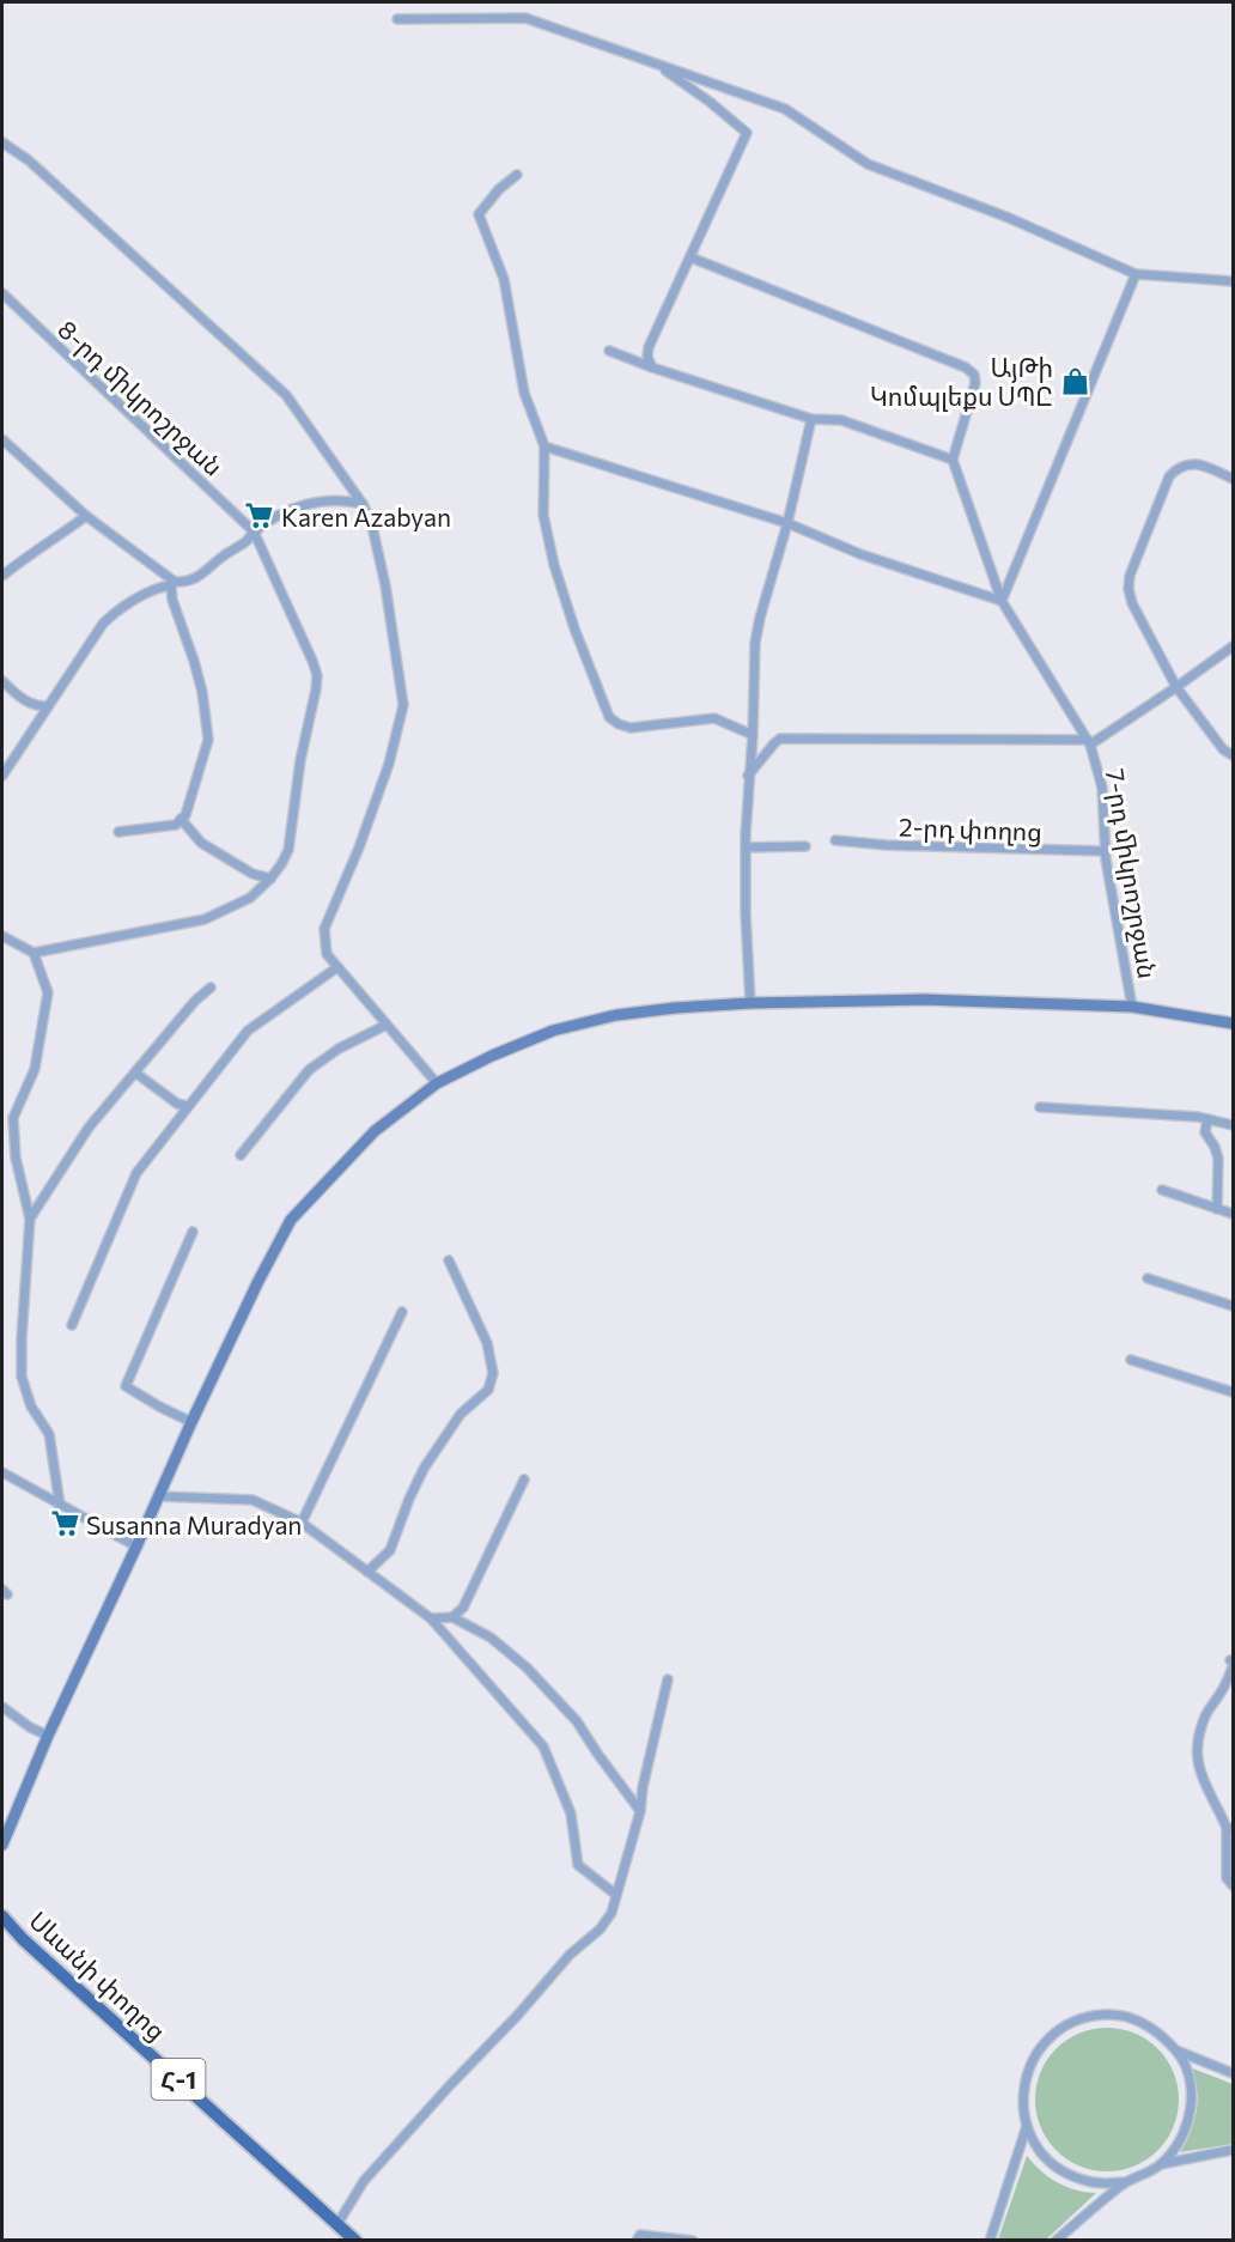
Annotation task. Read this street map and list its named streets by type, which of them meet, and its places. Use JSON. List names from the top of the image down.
{
  "streets": {
    "main road": ["Սևանի փողոց", "Հ-1"],
    "street": ["8-րդ միկրոշրջան", "2-րդ փողոց", "7-րդ միկրոշրջան"]
  },
  "crossings": [
    ["2-րդ փողոց", "7-րդ միկրոշրջան"]
  ],
  "places": {
    "shop": ["ԱյԹի Կոմպլեքս ՍՊԸ"],
    "supermarket": ["Karen Azabyan", "Susanna Muradyan"]
  }
}
